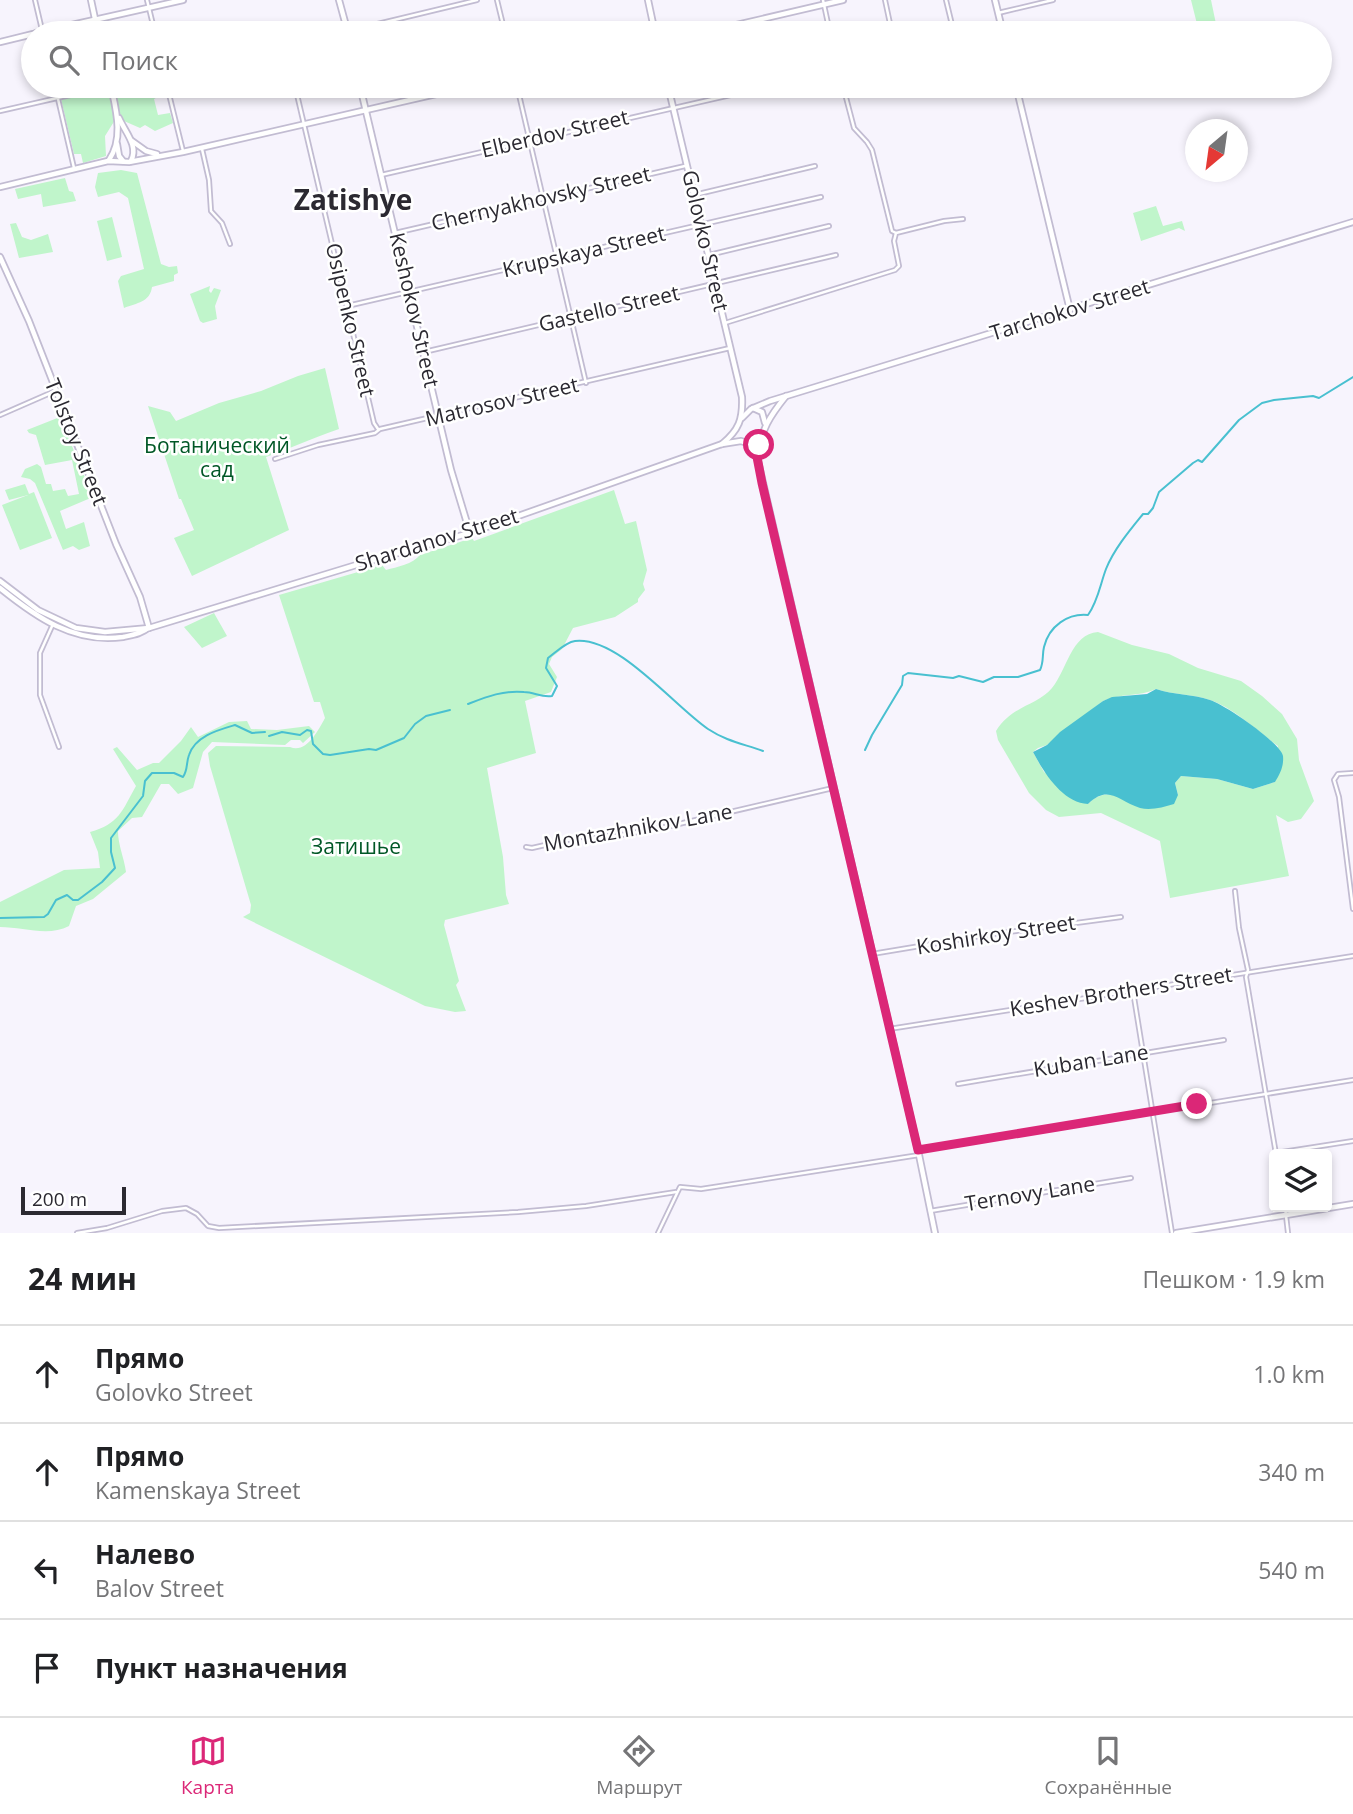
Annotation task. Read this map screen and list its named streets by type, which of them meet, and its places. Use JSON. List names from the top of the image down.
{
  "streets": {
    "street": [
      "Elberdov Street",
      "Chernyakhovsky Street",
      "Golovko Street",
      "Krupskaya Street",
      "Gastello Street",
      "Keshokov Street",
      "Tarchokov Street",
      "Osipenko Street",
      "Matrosov Street",
      "Tolstoy Street",
      "Shardanov Street",
      "Montazhnikov Lane",
      "Koshirkoy Street",
      "Keshev Brothers Street",
      "Kuban Lane",
      "Ternovy Lane"
    ]
  },
  "crossings": [
    ["Elberdov Street", "Golovko Street"],
    ["Elberdov Street", "Keshokov Street"],
    ["Chernyakhovsky Street", "Golovko Street"],
    ["Chernyakhovsky Street", "Keshokov Street"],
    ["Golovko Street", "Krupskaya Street"],
    ["Golovko Street", "Gastello Street"],
    ["Golovko Street", "Matrosov Street"],
    ["Krupskaya Street", "Keshokov Street"],
    ["Krupskaya Street", "Osipenko Street"],
    ["Gastello Street", "Keshokov Street"],
    ["Keshokov Street", "Matrosov Street"],
    ["Keshokov Street", "Shardanov Street"],
    ["Osipenko Street", "Matrosov Street"],
    ["Tolstoy Street", "Shardanov Street"]
  ],
  "districts": ["Zatishye"],
  "parks": ["Ботанический сад", "Затишье"],
  "scale_bar": "200 m",
  "north": "bottom left",
  "page": {
    "search": "Поиск",
    "scale": "200 m",
    "heading": ["24 мин", "Пешком · 1.9 km"],
    "list": [
      ["Прямо", "Golovko Street", "1.0 km"],
      ["Прямо", "Kamenskaya Street", "340 m"],
      ["Налево", "Balov Street", "540 m"],
      "Пункт назначения"
    ],
    "nav": ["Карта", "Маршрут", "Сохранённые"]
  }
}
